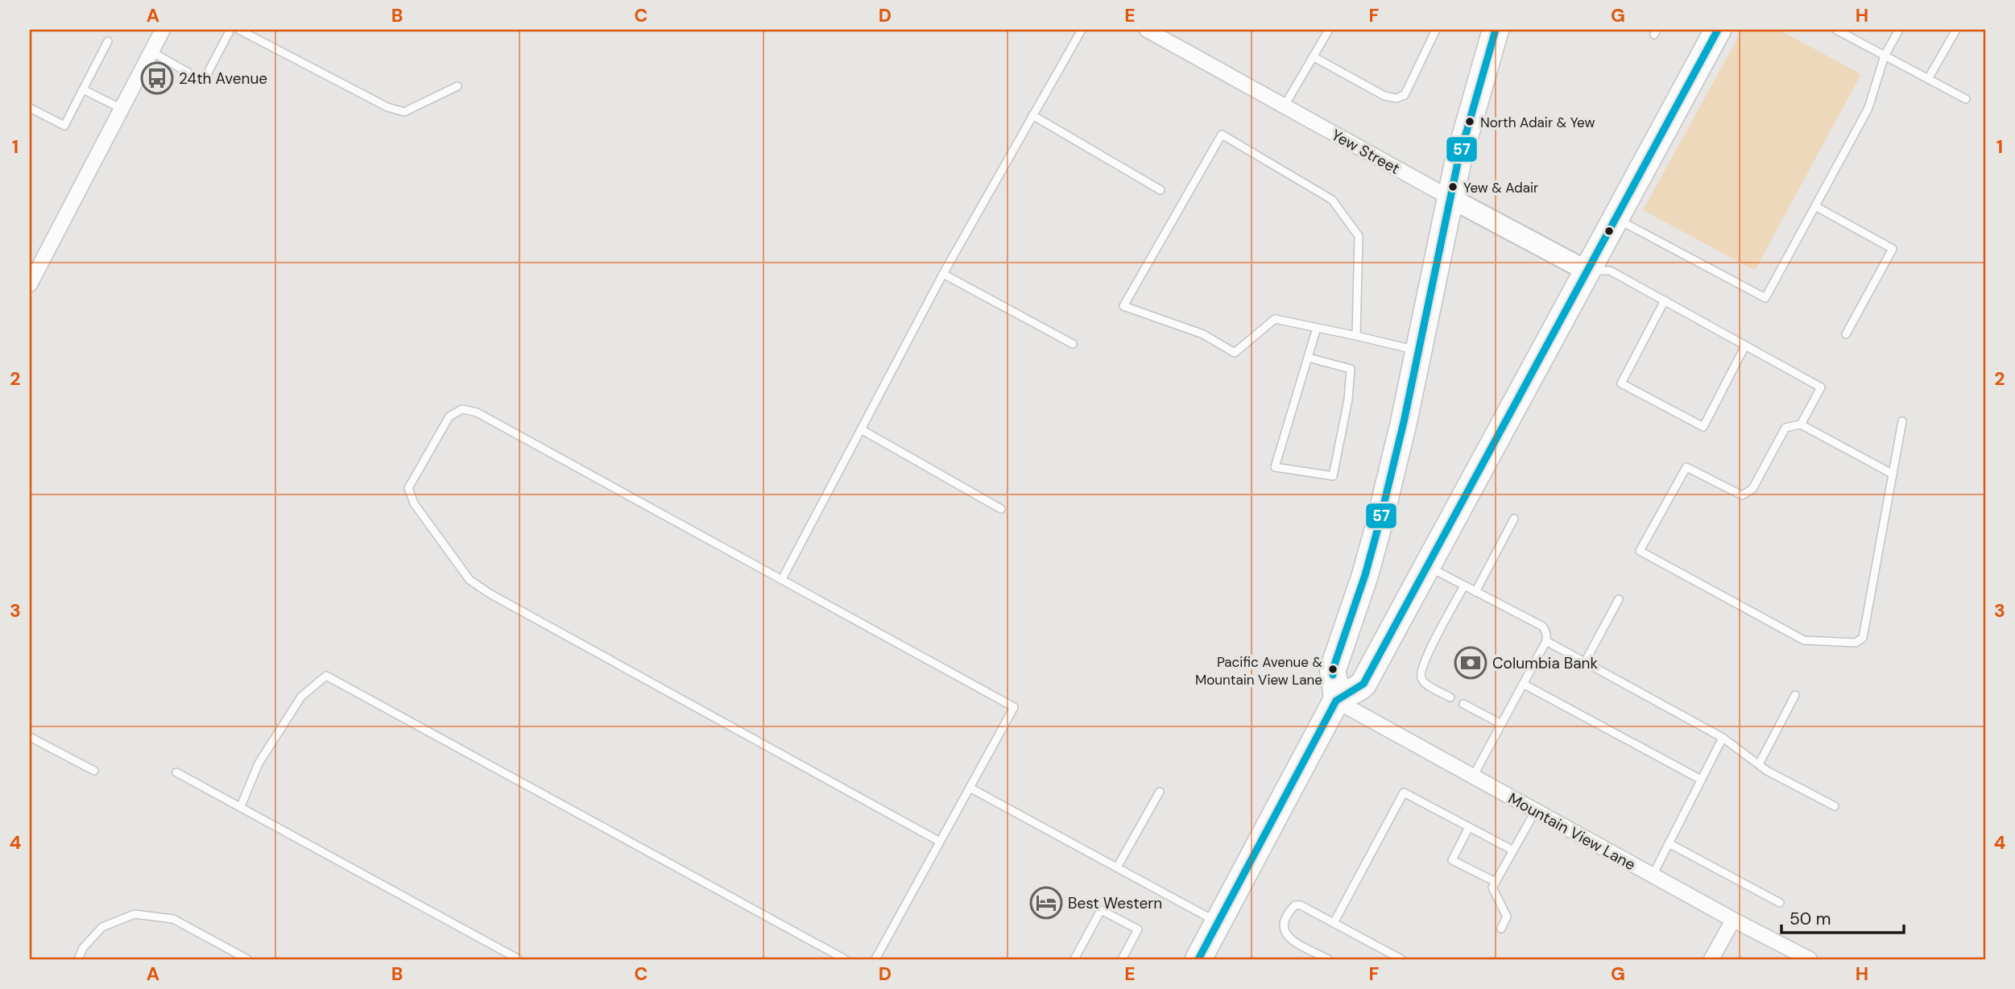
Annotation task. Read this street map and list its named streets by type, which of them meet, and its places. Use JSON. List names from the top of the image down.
{
  "streets": {
    "street": ["Yew Street", "Mountain View Lane"]
  },
  "places": {
    "bus stop": ["24th Avenue"],
    "other": ["North Adair & Yew", "Yew & Adair", "Pacific Avenue & Mountain View Lane"],
    "bank": ["Columbia Bank"],
    "hotel": ["Best Western"]
  },
  "lines": ["transit line 57"],
  "scale_bar": "50 m",
  "grid": {
    "columns": [
      "A",
      "B",
      "C",
      "D",
      "E",
      "F",
      "G",
      "H"
    ],
    "rows": [
      "1",
      "2",
      "3",
      "4"
    ]
  }
}
